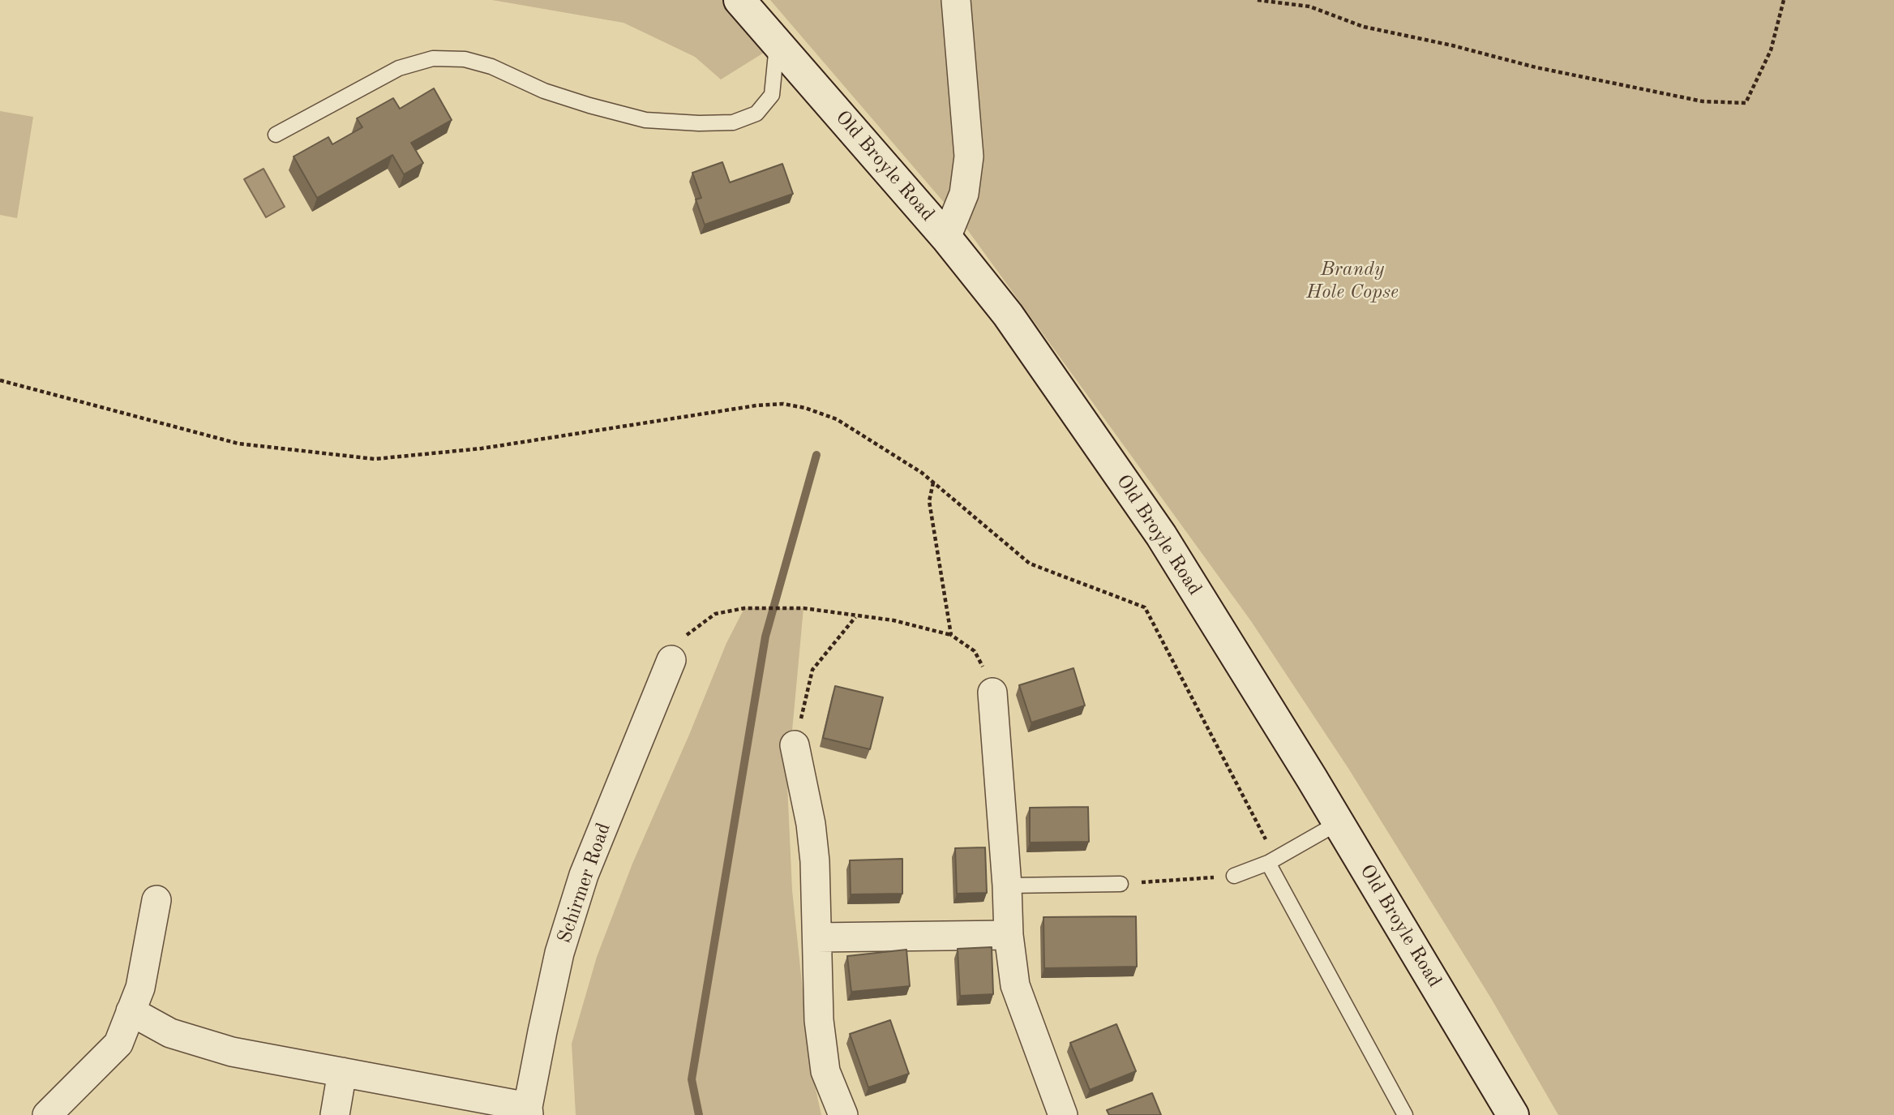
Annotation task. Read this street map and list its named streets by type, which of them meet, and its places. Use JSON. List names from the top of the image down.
{
  "streets": {
    "main road": ["Old Broyle Road"],
    "street": ["Schirmer Road"]
  },
  "parks": ["Brandy Hole Copse"]
}
